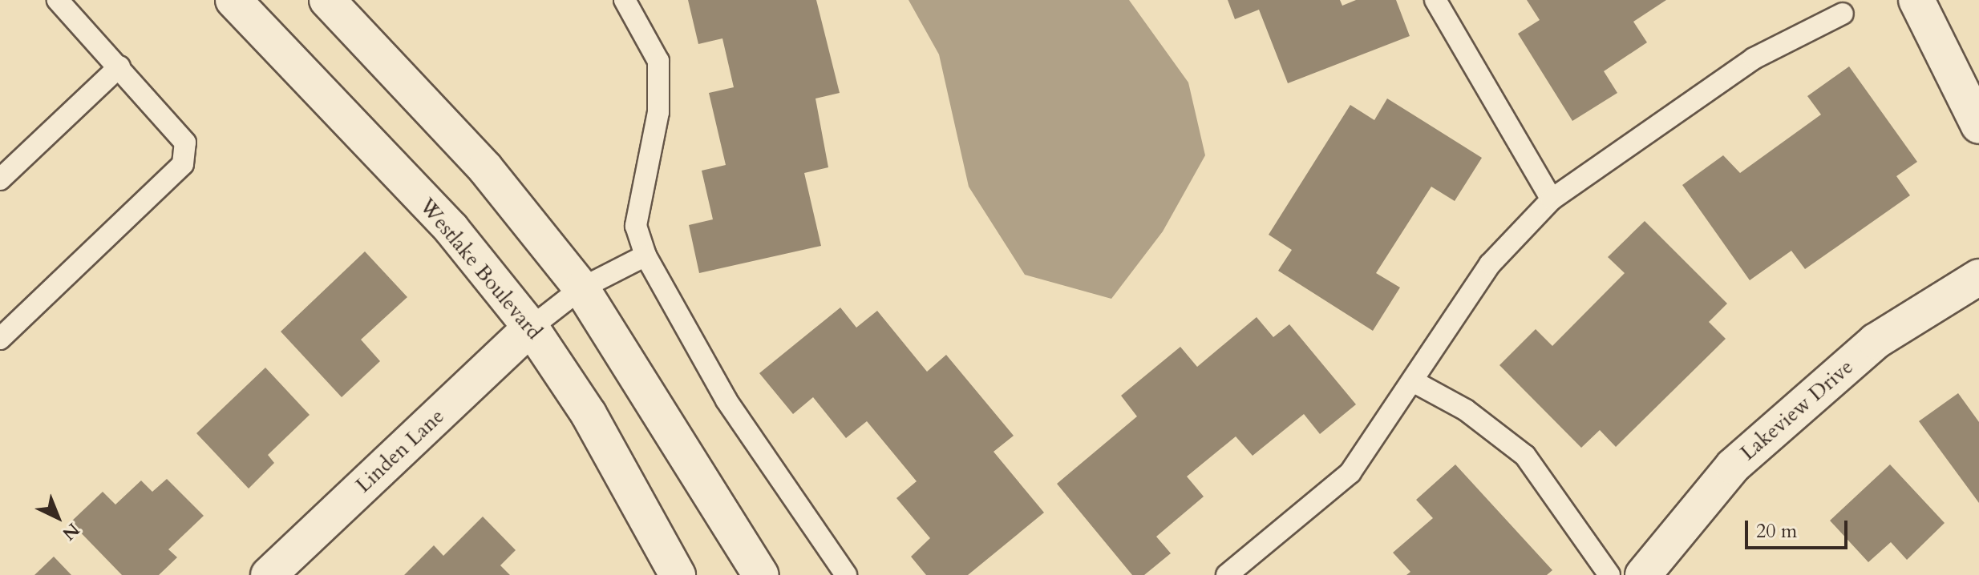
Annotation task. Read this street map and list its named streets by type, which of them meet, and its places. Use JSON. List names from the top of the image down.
{
  "streets": {
    "street": ["Westlake Boulevard", "Lakeview Drive", "Linden Lane"]
  },
  "crossings": [
    ["Westlake Boulevard", "Linden Lane"]
  ],
  "scale_bar": "20 m",
  "north": "bottom right"
}
